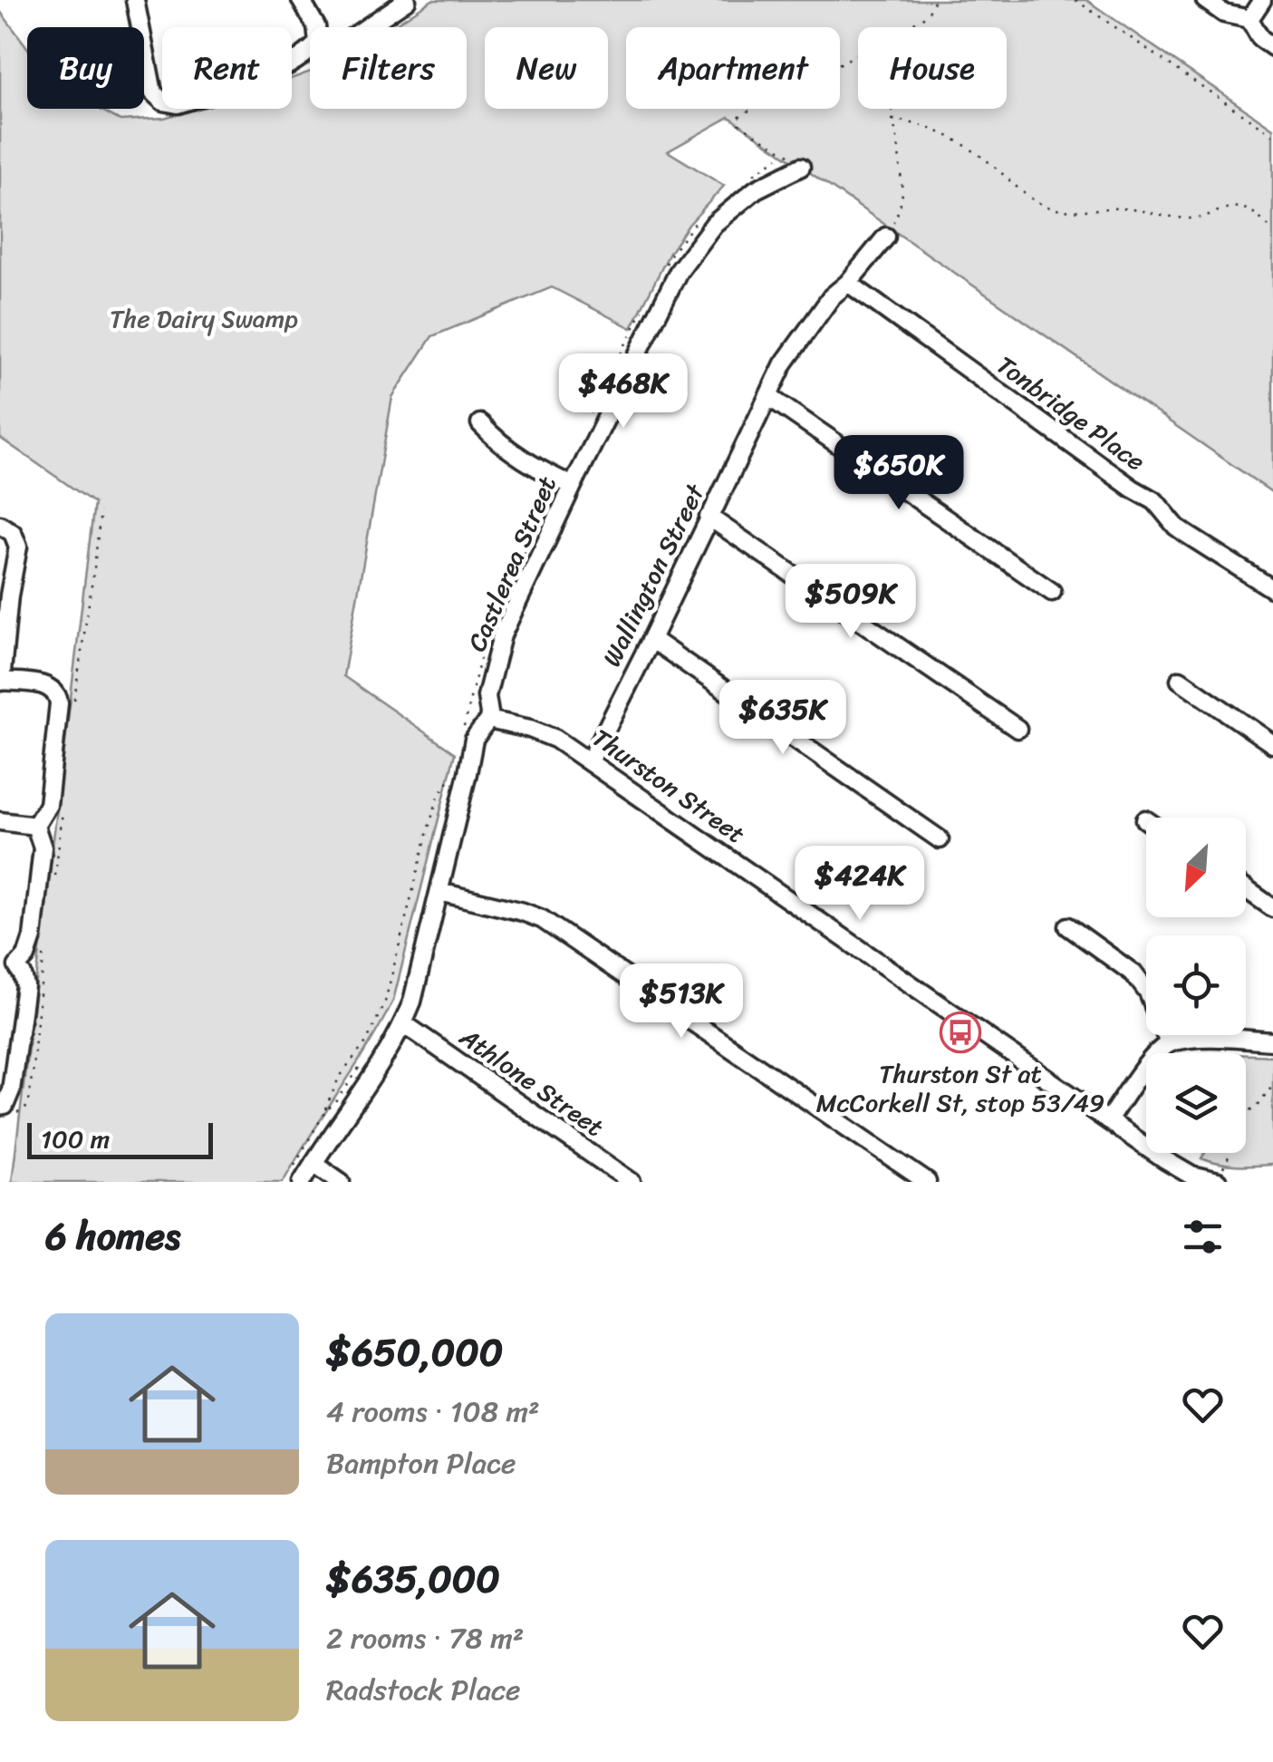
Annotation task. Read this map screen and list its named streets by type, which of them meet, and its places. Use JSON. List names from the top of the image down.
{
  "streets": {
    "street": [
      "Tonbridge Place",
      "Castlerea Street",
      "Wallington Street",
      "Thurston Street",
      "Athlone Street"
    ]
  },
  "crossings": [
    ["Tonbridge Place", "Wallington Street"],
    ["Castlerea Street", "Thurston Street"],
    ["Castlerea Street", "Athlone Street"],
    ["Wallington Street", "Thurston Street"]
  ],
  "parks": ["The Dairy Swamp"],
  "places": {
    "bus stop": ["Thurston St at McCorkell St, stop 53/49"]
  },
  "scale_bar": "100 m",
  "north": "bottom left",
  "page": {
    "chip": [
      "Buy",
      "Rent",
      "Filters",
      "New",
      "Apartment",
      "House"
    ],
    "price": [
      "$468K",
      "$650K",
      "$509K",
      "$635K",
      "$424K",
      "$513K"
    ],
    "scale": "100 m",
    "heading": "6 homes",
    "list": [
      {
        "name": "$650,000",
        "note": "4 rooms · 108 m² · Bampton Place"
      },
      {
        "name": "$635,000",
        "note": "2 rooms · 78 m² · Radstock Place"
      }
    ]
  }
}
